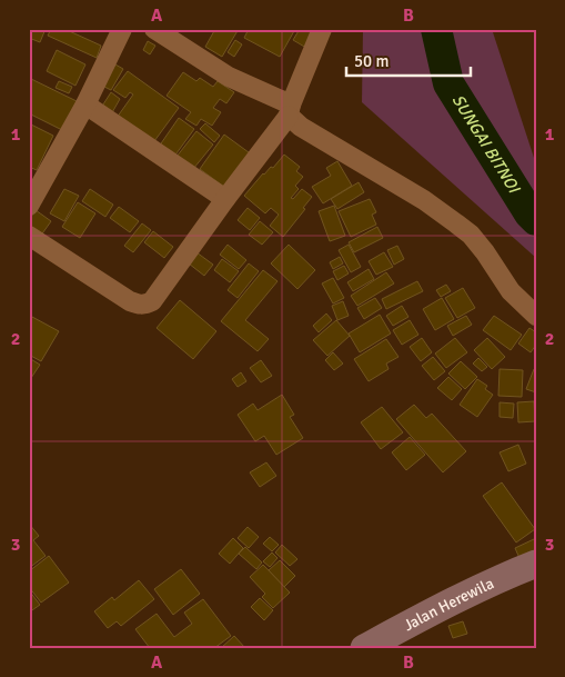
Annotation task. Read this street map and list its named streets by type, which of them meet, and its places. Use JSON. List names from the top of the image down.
{
  "streets": {
    "main road": ["Jalan Herewila"]
  },
  "water": ["SUNGAI BITNOI"],
  "scale_bar": "50 m",
  "grid": {
    "columns": ["A", "B"],
    "rows": ["1", "2", "3"]
  }
}
